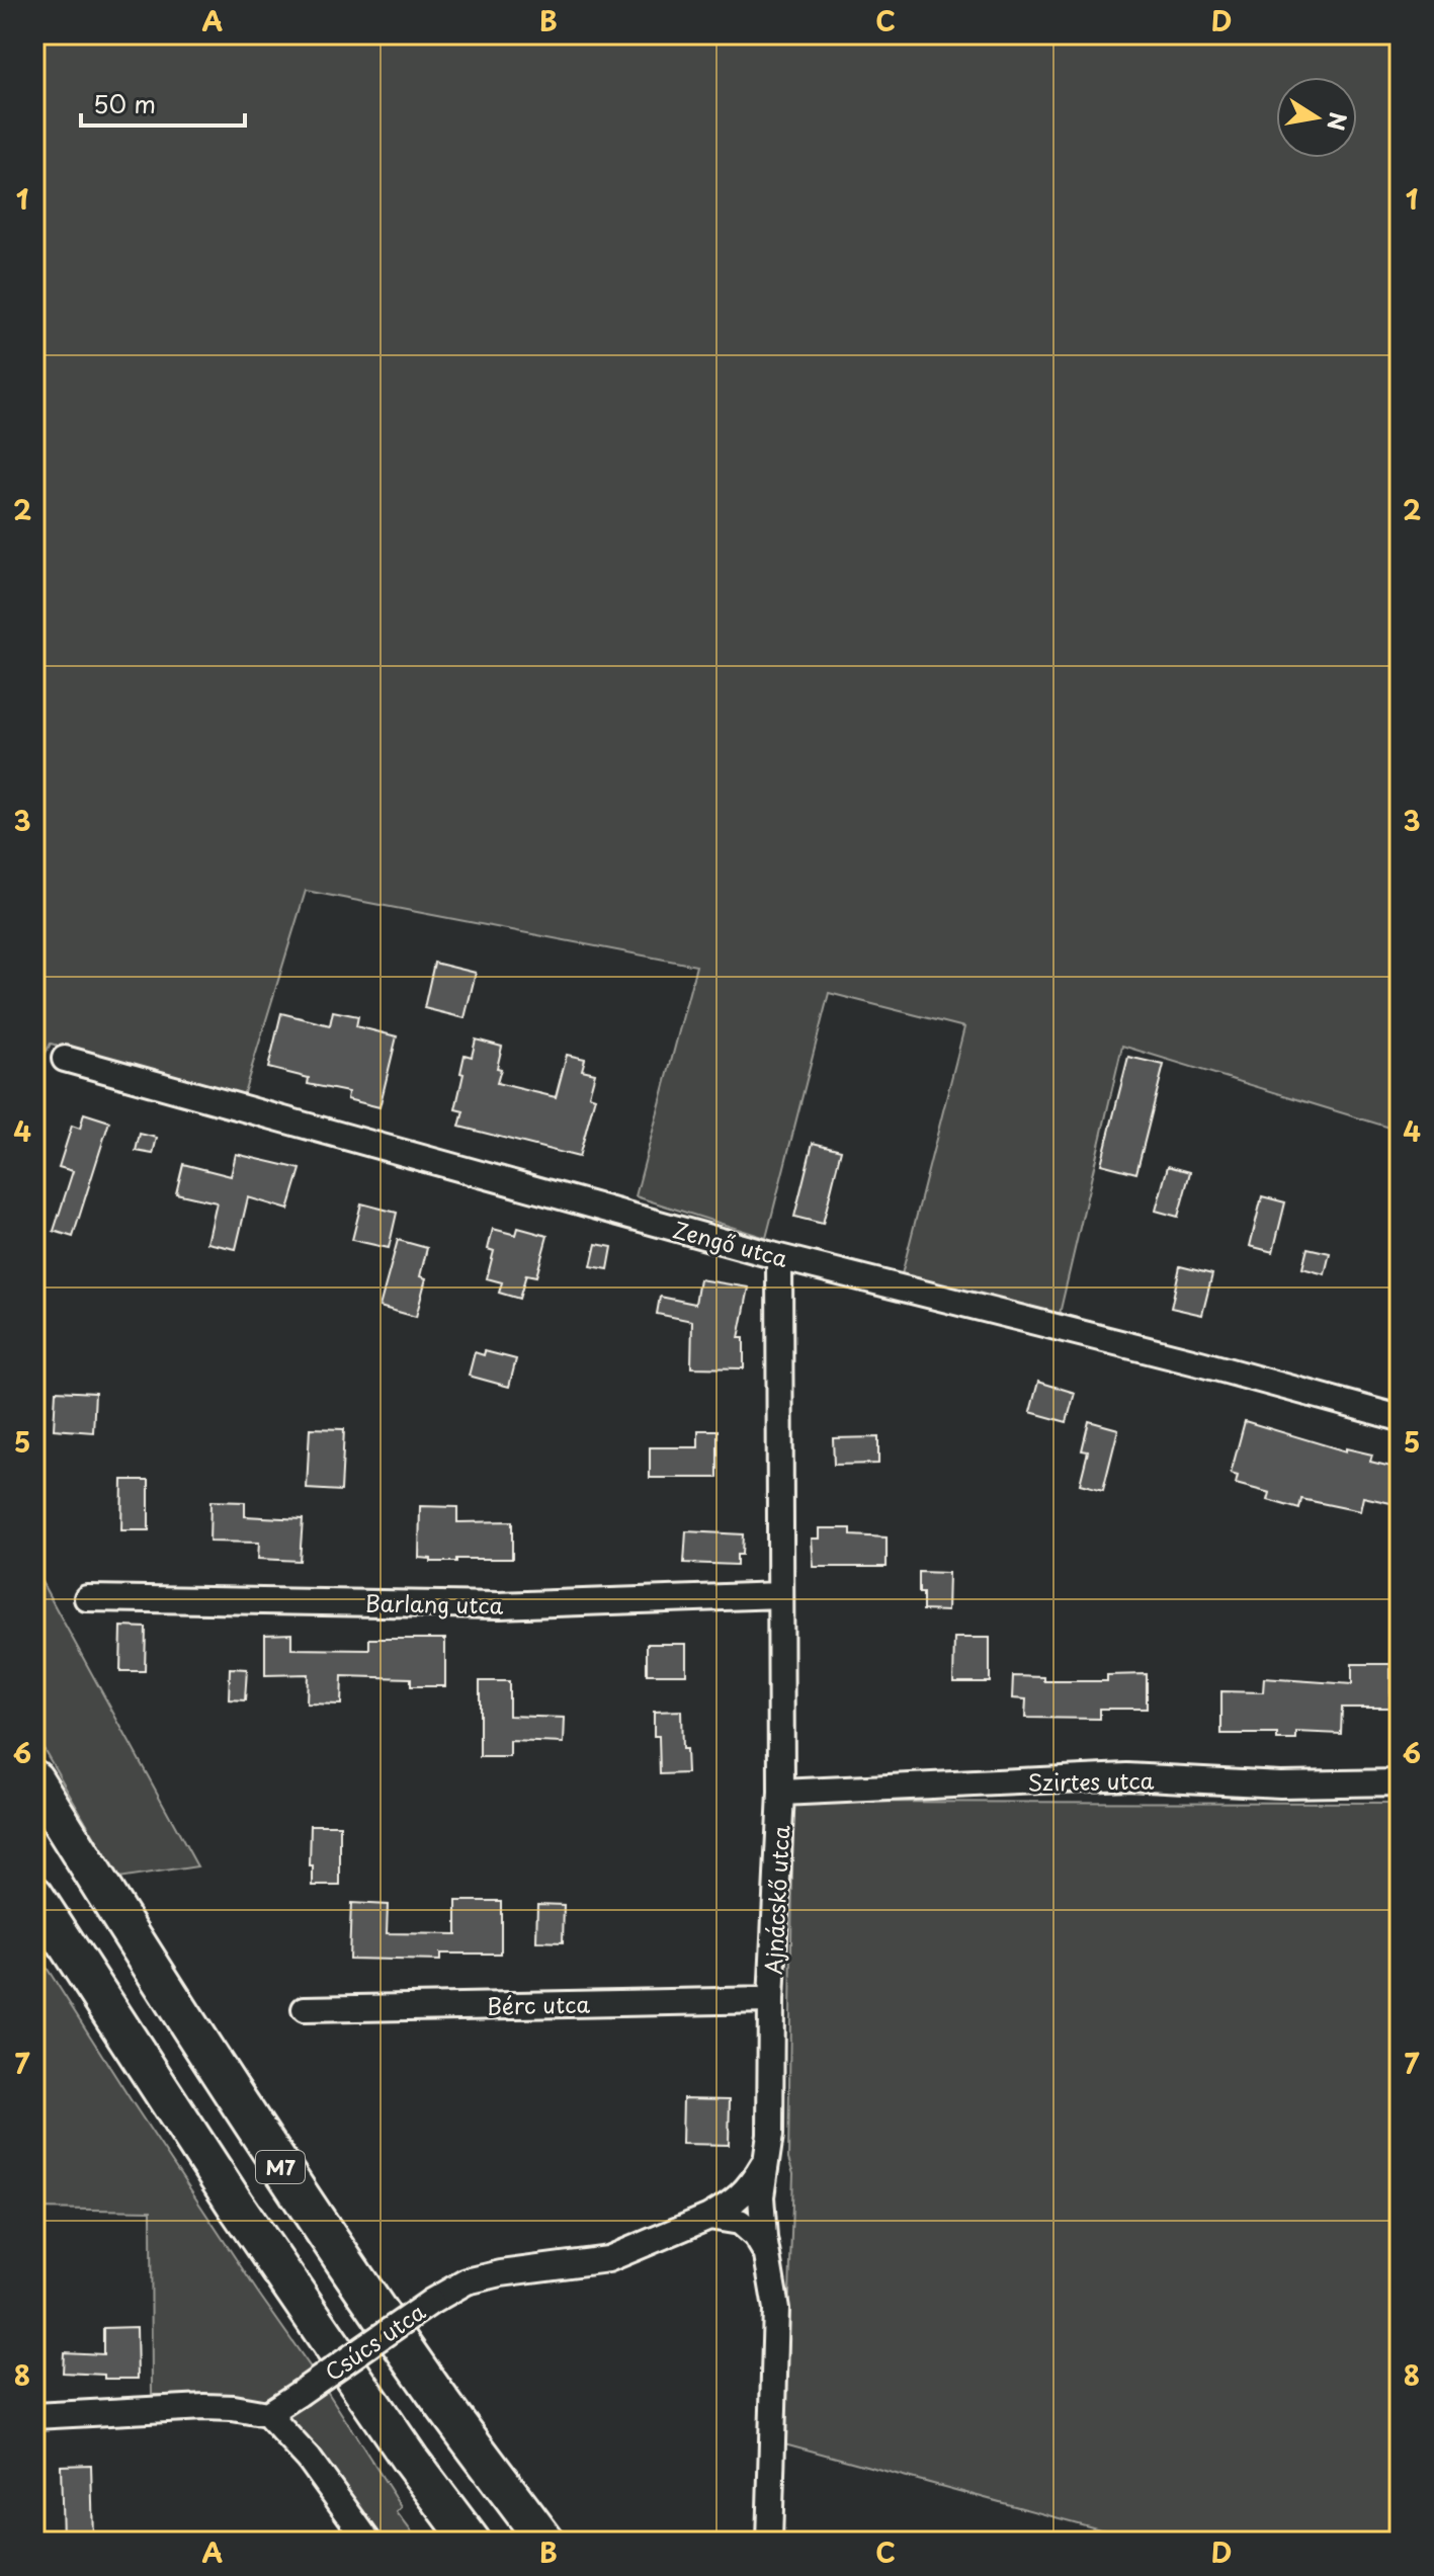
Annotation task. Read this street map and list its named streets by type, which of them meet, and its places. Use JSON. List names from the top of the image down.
{
  "streets": {
    "highway": ["M7"],
    "street": [
      "Zengő utca",
      "Barlang utca",
      "Szirtes utca",
      "Ajnácskő utca",
      "Bérc utca",
      "Csúcs utca"
    ]
  },
  "crossings": [
    ["Zengő utca", "Ajnácskő utca"],
    ["Barlang utca", "Ajnácskő utca"],
    ["Szirtes utca", "Ajnácskő utca"],
    ["Ajnácskő utca", "Bérc utca"],
    ["Ajnácskő utca", "Csúcs utca"]
  ],
  "scale_bar": "50 m",
  "north": "right",
  "grid": {
    "columns": [
      "A",
      "B",
      "C",
      "D"
    ],
    "rows": [
      "1",
      "2",
      "3",
      "4",
      "5",
      "6",
      "7",
      "8"
    ]
  }
}
